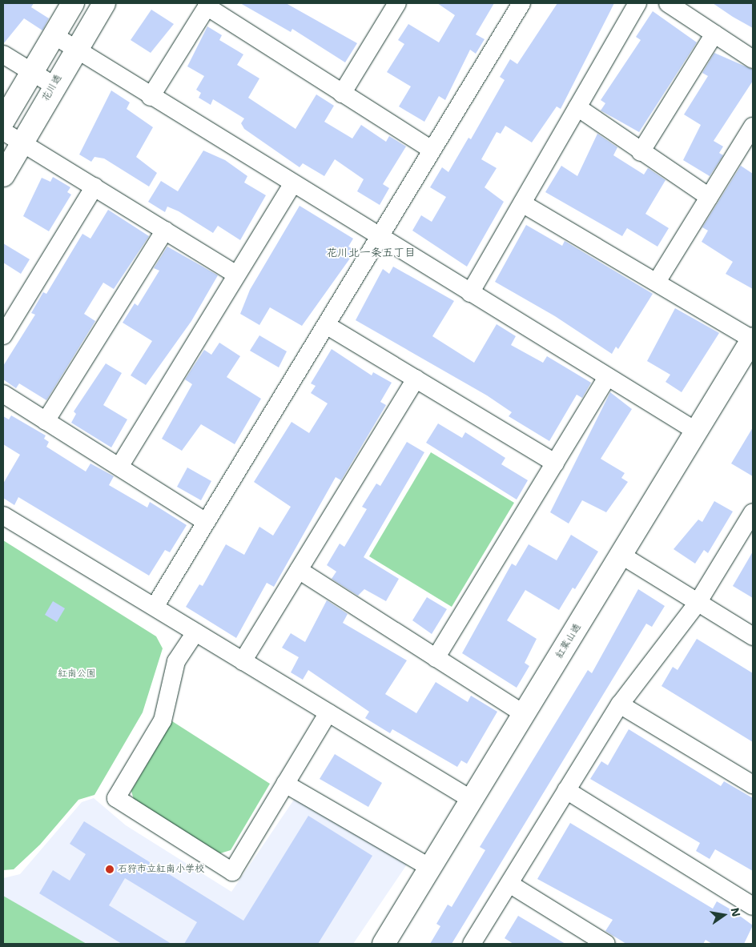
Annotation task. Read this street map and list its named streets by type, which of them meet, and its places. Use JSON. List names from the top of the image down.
{
  "streets": {
    "street": ["花川通", "紅葉山通"]
  },
  "districts": ["花川北一条五丁目"],
  "parks": ["紅南公園"],
  "places": ["石狩市立紅南小学校"],
  "north": "right"
}
